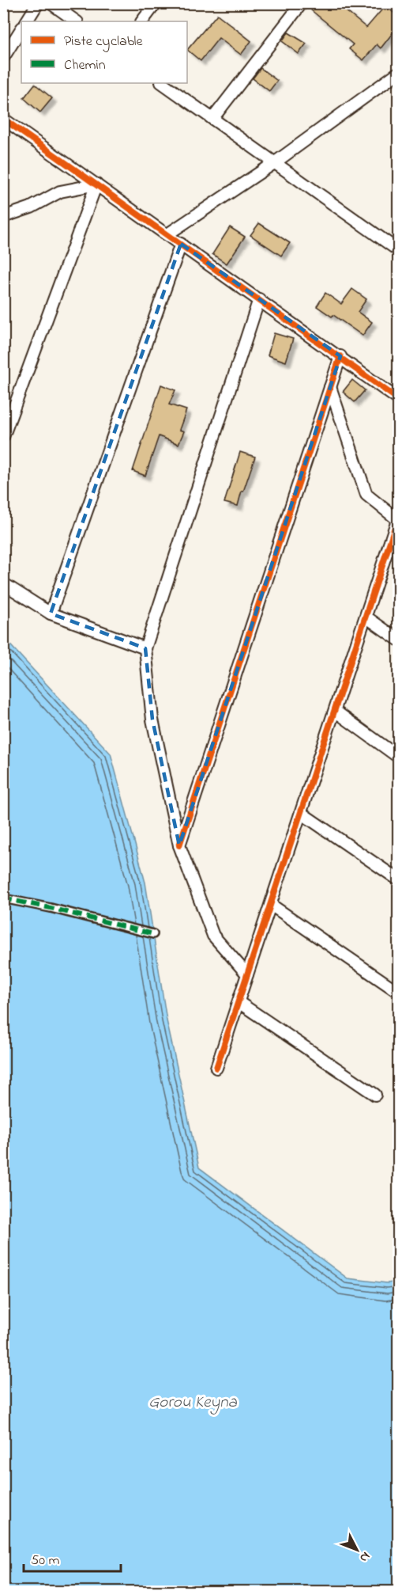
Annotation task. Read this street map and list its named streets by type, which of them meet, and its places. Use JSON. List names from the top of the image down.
{
  "water": ["Gorou Keyna"],
  "legend": ["Piste cyclable", "Chemin"],
  "scale_bar": "50 m",
  "north": "bottom right"
}
